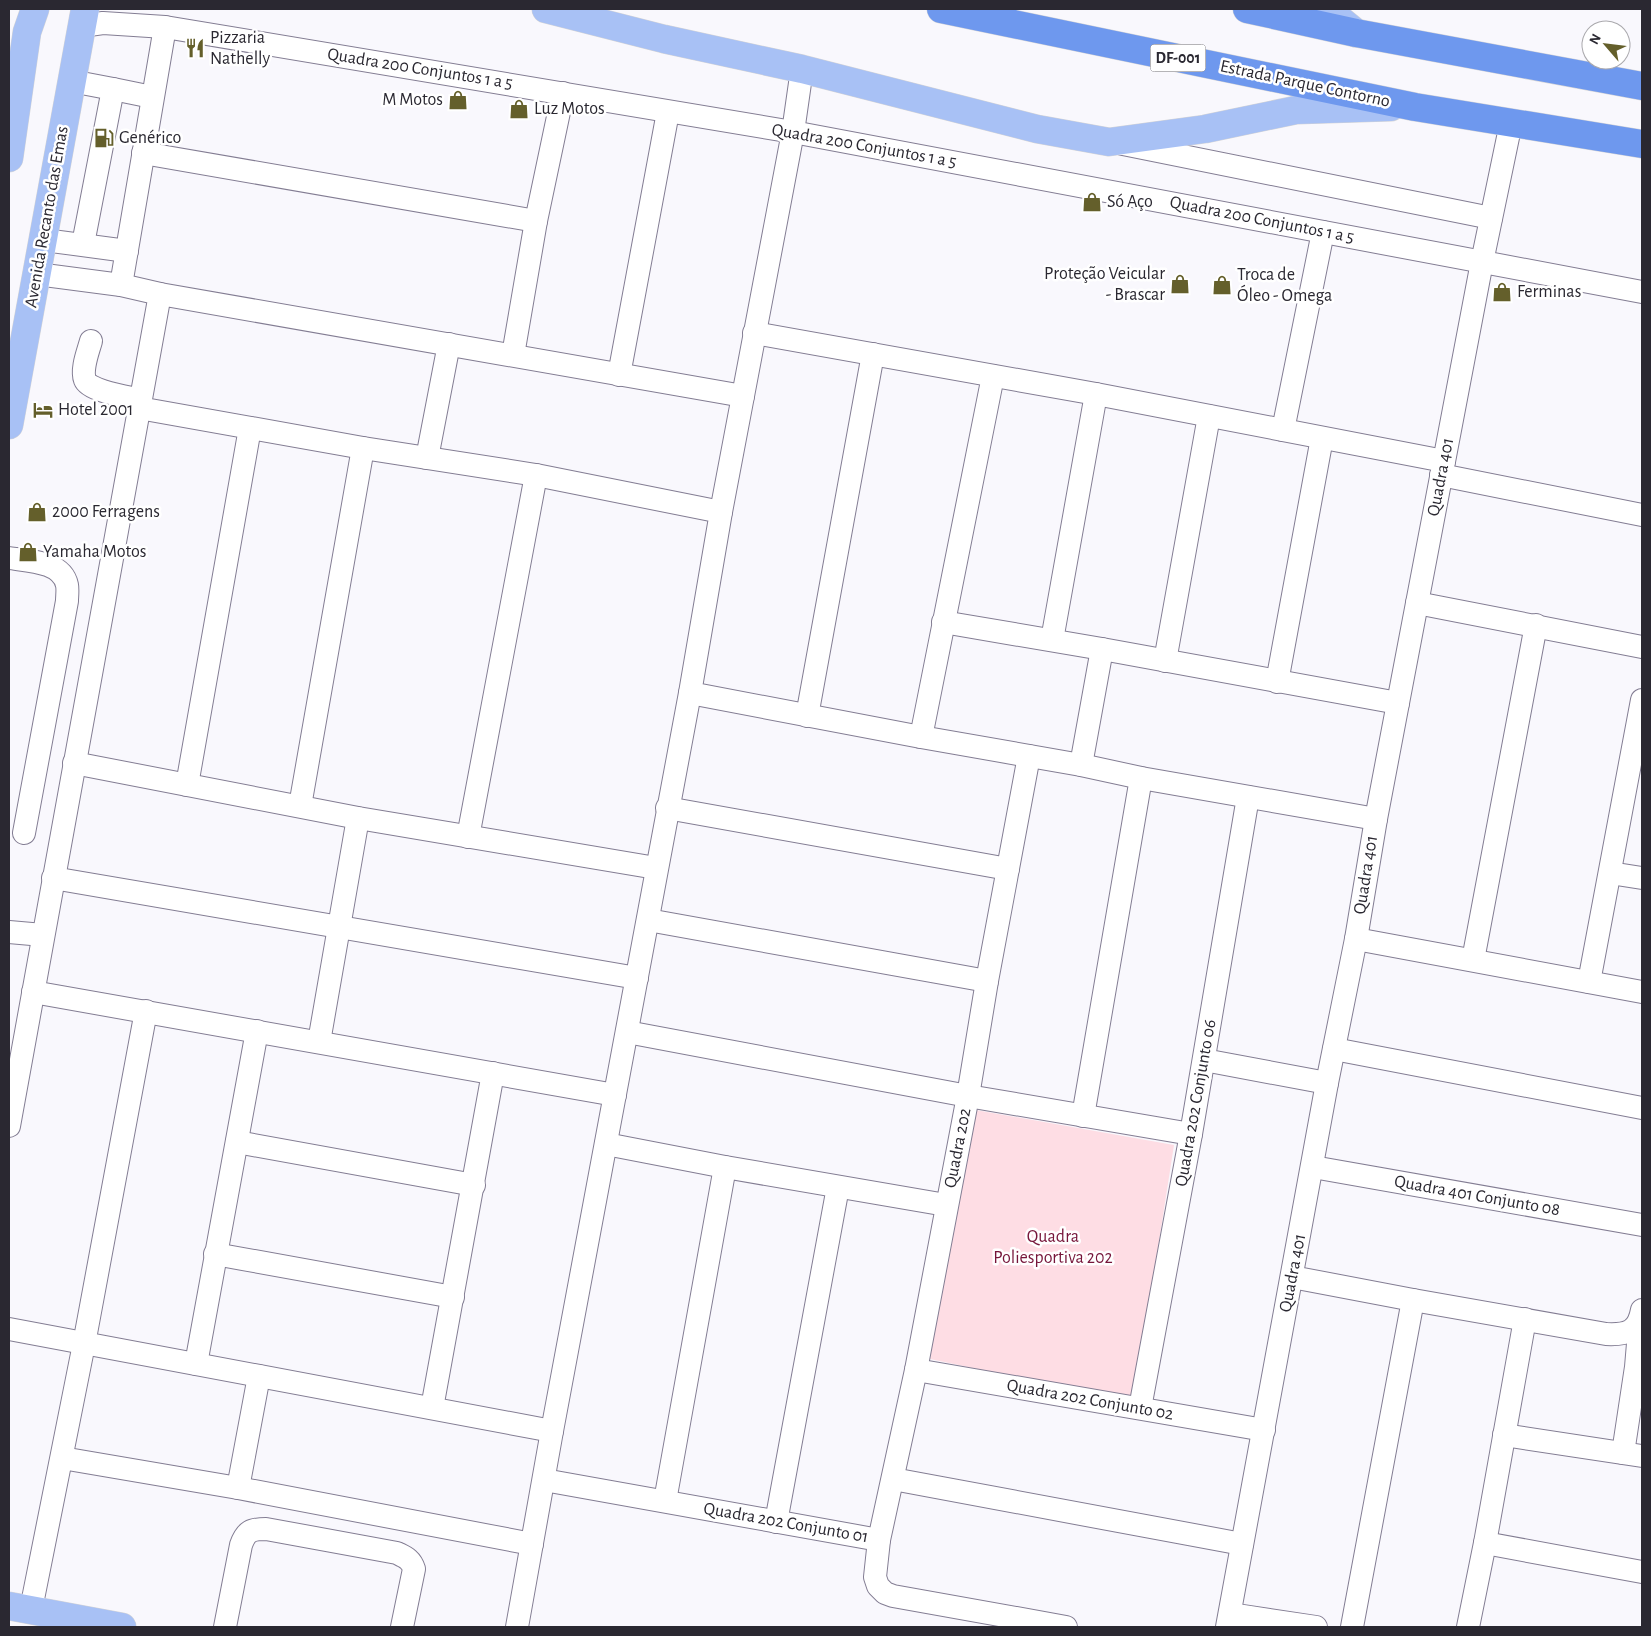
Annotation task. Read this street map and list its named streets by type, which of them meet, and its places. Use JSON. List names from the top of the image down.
{
  "streets": {
    "highway": ["DF-001", "Estrada Parque Contorno"],
    "main road": ["Avenida Recanto das Emas"],
    "street": [
      "Quadra 200 Conjuntos 1 a 5",
      "Quadra 401",
      "Quadra 202 Conjunto 06",
      "Quadra 202",
      "Quadra 401 Conjunto 08",
      "Quadra 202 Conjunto 02",
      "Quadra 202 Conjunto 01"
    ]
  },
  "crossings": [
    ["Quadra 200 Conjuntos 1 a 5", "Avenida Recanto das Emas"],
    ["Quadra 200 Conjuntos 1 a 5", "Quadra 401"],
    ["Estrada Parque Contorno", "Quadra 401"],
    ["Quadra 401", "Quadra 401 Conjunto 08"],
    ["Quadra 401", "Quadra 202 Conjunto 02"],
    ["Quadra 202 Conjunto 06", "Quadra 202 Conjunto 02"],
    ["Quadra 202", "Quadra 202 Conjunto 02"],
    ["Quadra 202", "Quadra 202 Conjunto 01"]
  ],
  "parks": ["Quadra Poliesportiva 202"],
  "places": {
    "restaurant": ["Pizzaria Nathelly"],
    "shop": [
      "M Motos",
      "Luz Motos",
      "Só Aço",
      "Proteção Veicular - Brascar",
      "Troca de Óleo - Omega",
      "Ferminas",
      "2000 Ferragens",
      "Yamaha Motos"
    ],
    "fuel station": ["Genérico"],
    "hotel": ["Hotel 2001"]
  },
  "north": "top left"
}
